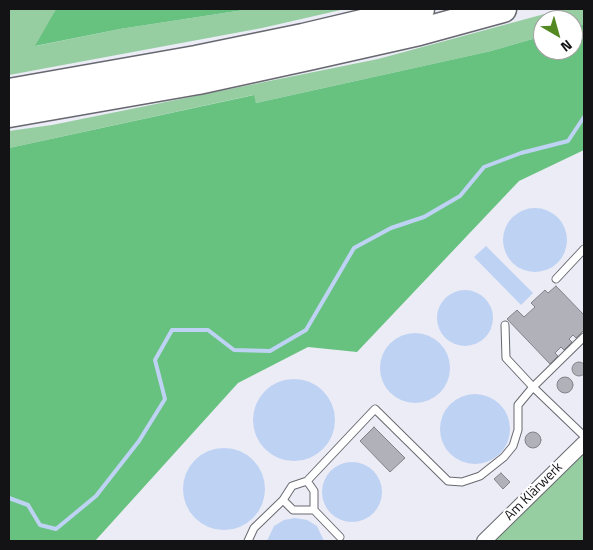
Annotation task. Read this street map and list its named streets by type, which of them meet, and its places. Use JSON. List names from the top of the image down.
{
  "streets": {
    "street": ["Am Klärwerk"]
  },
  "north": "bottom right"
}
